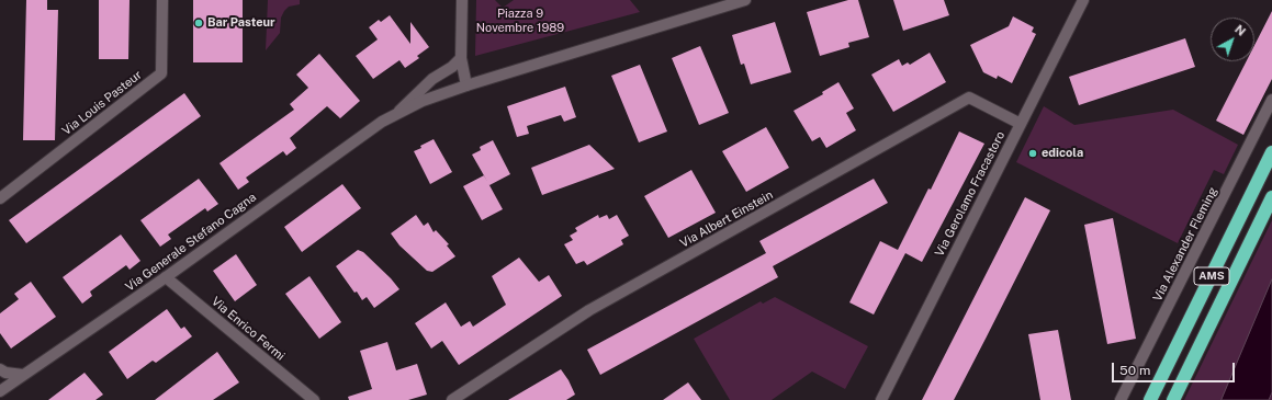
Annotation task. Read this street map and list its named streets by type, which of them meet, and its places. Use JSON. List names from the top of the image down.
{
  "streets": {
    "highway": ["AMS"],
    "street": [
      "Via Louis Pasteur",
      "Via Gerolamo Fracastoro",
      "Via Albert Einstein",
      "Via Generale Stefano Cagna",
      "Via Alexander Fleming",
      "Via Enrico Fermi"
    ]
  },
  "crossings": [
    ["Via Gerolamo Fracastoro", "Via Albert Einstein"],
    ["Via Generale Stefano Cagna", "Via Enrico Fermi"]
  ],
  "parks": ["Piazza 9 Novembre 1989"],
  "places": ["Bar Pasteur", "edicola"],
  "scale_bar": "50 m",
  "north": "top right"
}
